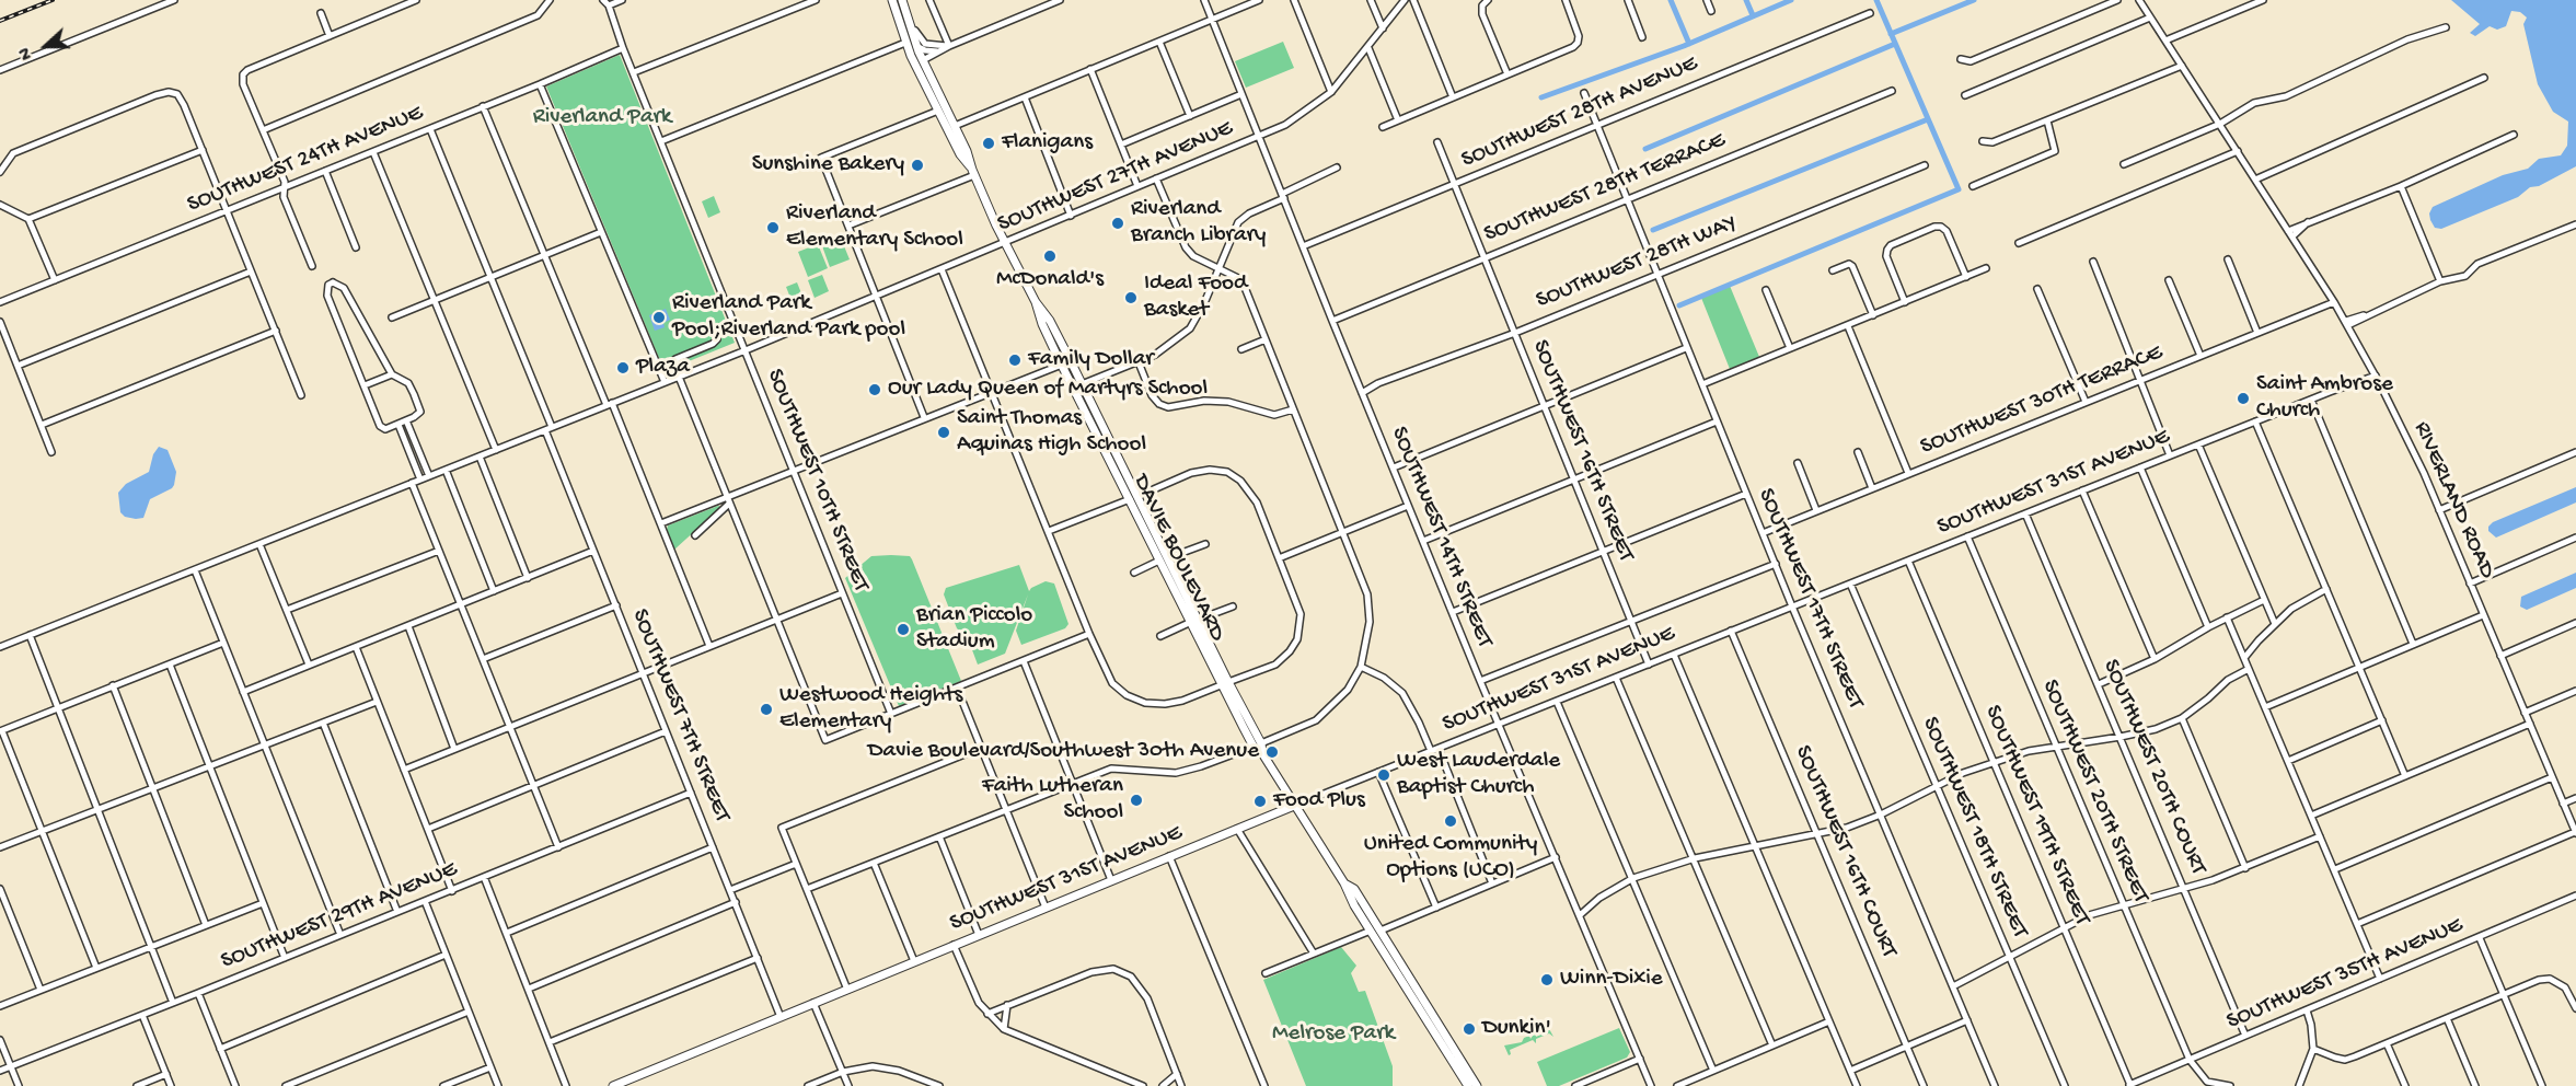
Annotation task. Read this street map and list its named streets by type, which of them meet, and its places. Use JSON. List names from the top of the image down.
{
  "streets": {
    "main road": ["SOUTHWEST 31ST AVENUE", "DAVIE BOULEVARD"],
    "street": [
      "SOUTHWEST 28TH AVENUE",
      "SOUTHWEST 24TH AVENUE",
      "SOUTHWEST 27TH AVENUE",
      "SOUTHWEST 28TH TERRACE",
      "SOUTHWEST 28TH WAY",
      "SOUTHWEST 30TH TERRACE",
      "SOUTHWEST 16TH STREET",
      "SOUTHWEST 10TH STREET",
      "RIVERLAND ROAD",
      "SOUTHWEST 14TH STREET",
      "SOUTHWEST 17TH STREET",
      "SOUTHWEST 7TH STREET",
      "SOUTHWEST 20TH COURT",
      "SOUTHWEST 20TH STREET",
      "SOUTHWEST 19TH STREET",
      "SOUTHWEST 18TH STREET",
      "SOUTHWEST 16TH COURT",
      "SOUTHWEST 29TH AVENUE",
      "SOUTHWEST 35TH AVENUE"
    ]
  },
  "crossings": [
    ["SOUTHWEST 28TH AVENUE", "SOUTHWEST 16TH STREET"],
    ["SOUTHWEST 28TH AVENUE", "SOUTHWEST 14TH STREET"],
    ["SOUTHWEST 28TH AVENUE", "SOUTHWEST 17TH STREET"],
    ["SOUTHWEST 24TH AVENUE", "SOUTHWEST 10TH STREET"],
    ["SOUTHWEST 24TH AVENUE", "SOUTHWEST 7TH STREET"],
    ["SOUTHWEST 27TH AVENUE", "SOUTHWEST 10TH STREET"],
    ["SOUTHWEST 27TH AVENUE", "SOUTHWEST 14TH STREET"],
    ["SOUTHWEST 27TH AVENUE", "DAVIE BOULEVARD"],
    ["SOUTHWEST 27TH AVENUE", "SOUTHWEST 7TH STREET"],
    ["SOUTHWEST 28TH TERRACE", "SOUTHWEST 16TH STREET"],
    ["SOUTHWEST 28TH TERRACE", "SOUTHWEST 14TH STREET"],
    ["SOUTHWEST 28TH TERRACE", "SOUTHWEST 17TH STREET"],
    ["SOUTHWEST 28TH WAY", "SOUTHWEST 16TH STREET"],
    ["SOUTHWEST 28TH WAY", "SOUTHWEST 14TH STREET"],
    ["SOUTHWEST 28TH WAY", "SOUTHWEST 17TH STREET"],
    ["SOUTHWEST 30TH TERRACE", "RIVERLAND ROAD"],
    ["SOUTHWEST 30TH TERRACE", "SOUTHWEST 17TH STREET"],
    ["SOUTHWEST 16TH STREET", "SOUTHWEST 31ST AVENUE"],
    ["SOUTHWEST 31ST AVENUE", "RIVERLAND ROAD"],
    ["SOUTHWEST 31ST AVENUE", "SOUTHWEST 14TH STREET"],
    ["SOUTHWEST 31ST AVENUE", "DAVIE BOULEVARD"],
    ["SOUTHWEST 31ST AVENUE", "SOUTHWEST 17TH STREET"],
    ["SOUTHWEST 31ST AVENUE", "SOUTHWEST 7TH STREET"],
    ["SOUTHWEST 31ST AVENUE", "SOUTHWEST 20TH COURT"],
    ["SOUTHWEST 31ST AVENUE", "SOUTHWEST 20TH STREET"],
    ["SOUTHWEST 31ST AVENUE", "SOUTHWEST 19TH STREET"],
    ["SOUTHWEST 31ST AVENUE", "SOUTHWEST 18TH STREET"],
    ["SOUTHWEST 31ST AVENUE", "SOUTHWEST 16TH COURT"],
    ["SOUTHWEST 7TH STREET", "SOUTHWEST 29TH AVENUE"],
    ["SOUTHWEST 20TH COURT", "SOUTHWEST 35TH AVENUE"],
    ["SOUTHWEST 20TH STREET", "SOUTHWEST 35TH AVENUE"],
    ["SOUTHWEST 19TH STREET", "SOUTHWEST 35TH AVENUE"]
  ],
  "parks": ["Riverland Park", "Melrose Park"],
  "places": [
    "Flanigans",
    "Sunshine Bakery",
    "Riverland Branch Library",
    "Riverland Elementary School",
    "McDonald's",
    "Ideal Food Basket",
    "Riverland Park Pool;Riverland Park pool",
    "Family Dollar",
    "Plaza",
    "Our Lady Queen of Martyrs School",
    "Saint Ambrose Church",
    "Saint Thomas Aquinas High School",
    "Brian Piccolo Stadium",
    "Westwood Heights Elementary",
    "Davie Boulevard/Southwest 30th Avenue",
    "West Lauderdale Baptist Church",
    "Faith Lutheran School",
    "Food Plus",
    "United Community Options (UCO)",
    "Winn-Dixie",
    "Dunkin'"
  ],
  "north": "left"
}
